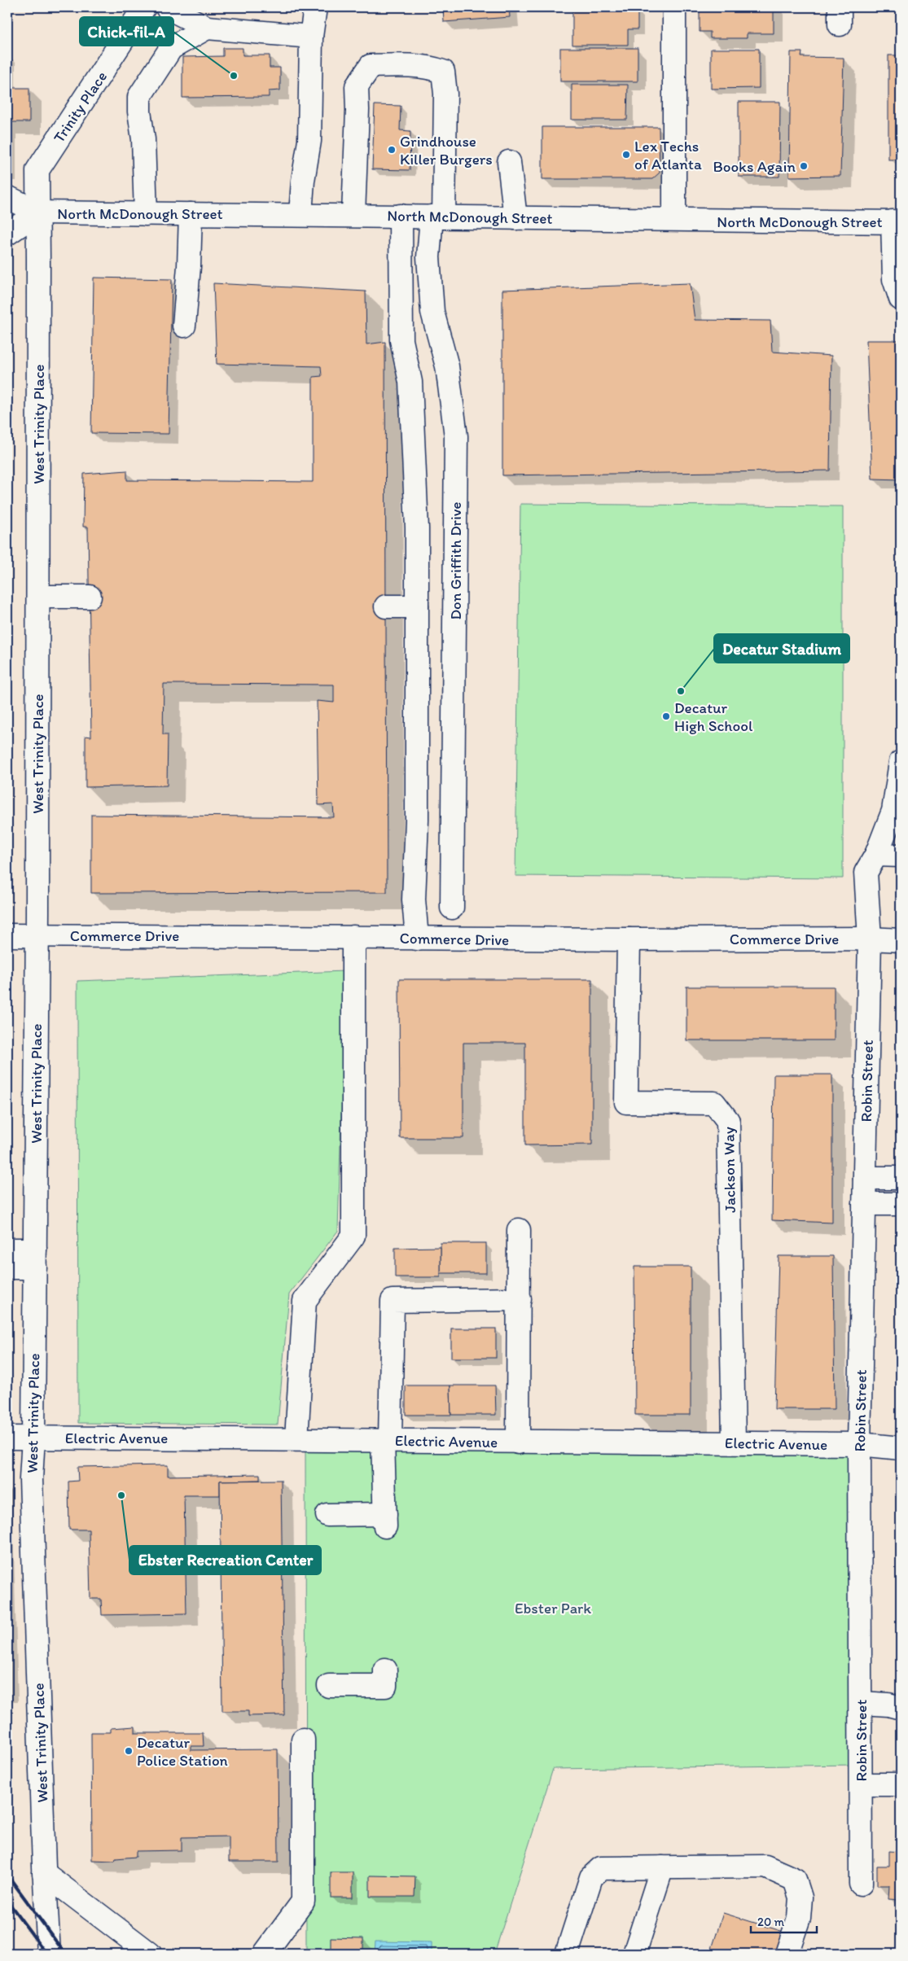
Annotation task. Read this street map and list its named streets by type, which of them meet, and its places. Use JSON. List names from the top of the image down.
{
  "streets": {
    "street": [
      "Trinity Place",
      "North McDonough Street",
      "West Trinity Place",
      "Don Griffith Drive",
      "Commerce Drive",
      "Robin Street",
      "Jackson Way",
      "Electric Avenue"
    ]
  },
  "crossings": [
    ["Trinity Place", "North McDonough Street"],
    ["Trinity Place", "West Trinity Place"],
    ["North McDonough Street", "West Trinity Place"],
    ["North McDonough Street", "Don Griffith Drive"],
    ["West Trinity Place", "Commerce Drive"],
    ["West Trinity Place", "Electric Avenue"],
    ["Commerce Drive", "Robin Street"],
    ["Commerce Drive", "Jackson Way"],
    ["Robin Street", "Electric Avenue"],
    ["Jackson Way", "Electric Avenue"]
  ],
  "parks": ["Ebster Park"],
  "places": [
    "Chick-fil-A",
    "Grindhouse Killer Burgers",
    "Lex Techs of Atlanta",
    "Books Again",
    "Decatur Stadium",
    "Decatur High School",
    "Ebster Recreation Center",
    "Decatur Police Station"
  ],
  "scale_bar": "20 m"
}
